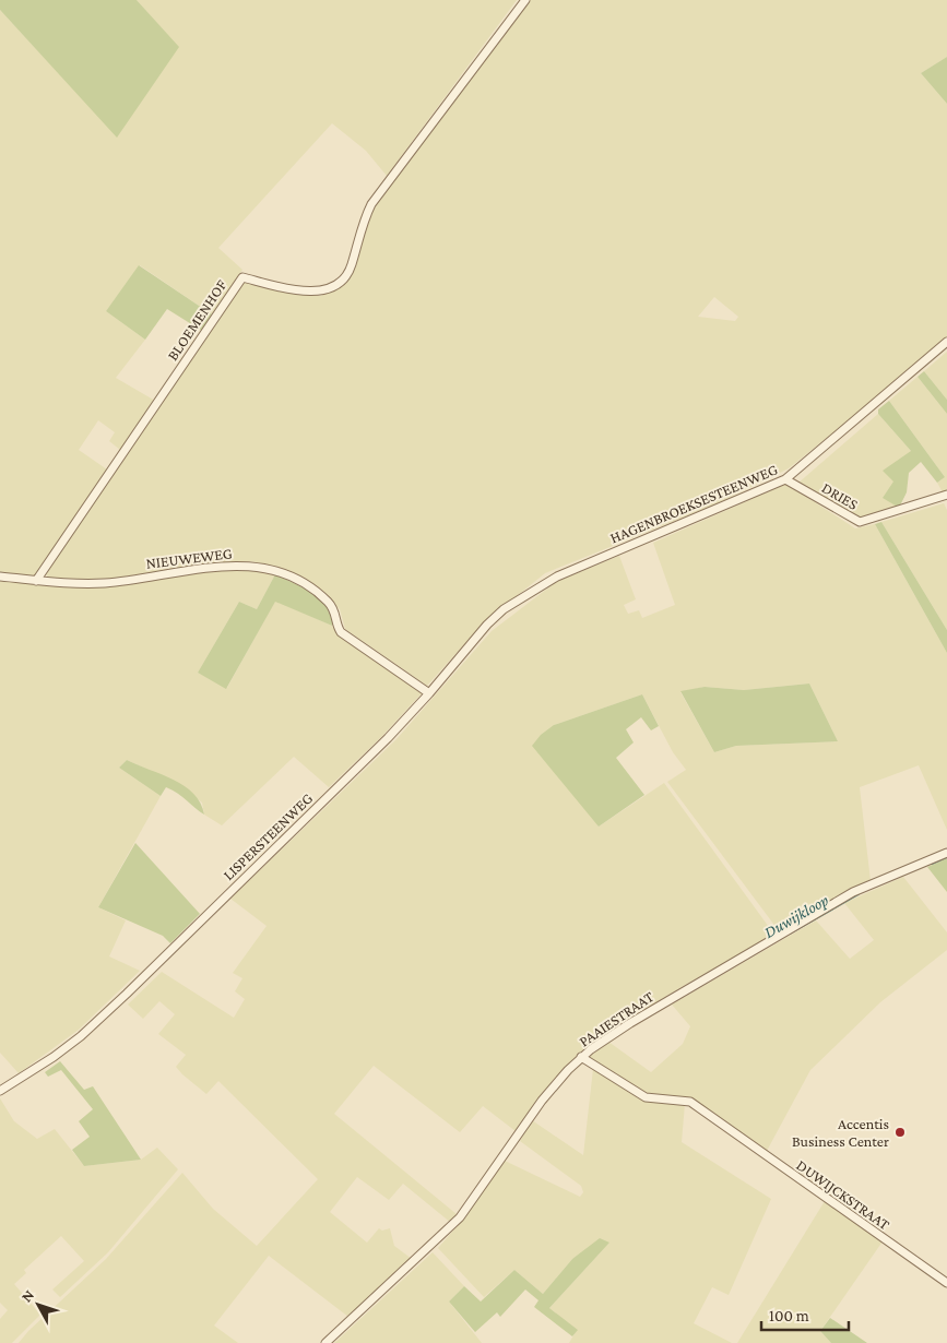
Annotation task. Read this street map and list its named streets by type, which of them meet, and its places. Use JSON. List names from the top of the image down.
{
  "streets": {
    "street": [
      "BLOEMENHOF",
      "DRIES",
      "HAGENBROEKSESTEENWEG",
      "NIEUWEWEG",
      "LISPERSTEENWEG",
      "PAAIESTRAAT",
      "DUWIJCKSTRAAT"
    ]
  },
  "crossings": [
    ["BLOEMENHOF", "NIEUWEWEG"],
    ["DRIES", "HAGENBROEKSESTEENWEG"],
    ["HAGENBROEKSESTEENWEG", "LISPERSTEENWEG"],
    ["NIEUWEWEG", "LISPERSTEENWEG"],
    ["PAAIESTRAAT", "DUWIJCKSTRAAT"]
  ],
  "water": ["Duwijkloop"],
  "places": ["Accentis Business Center"],
  "scale_bar": "100 m",
  "north": "top left"
}
